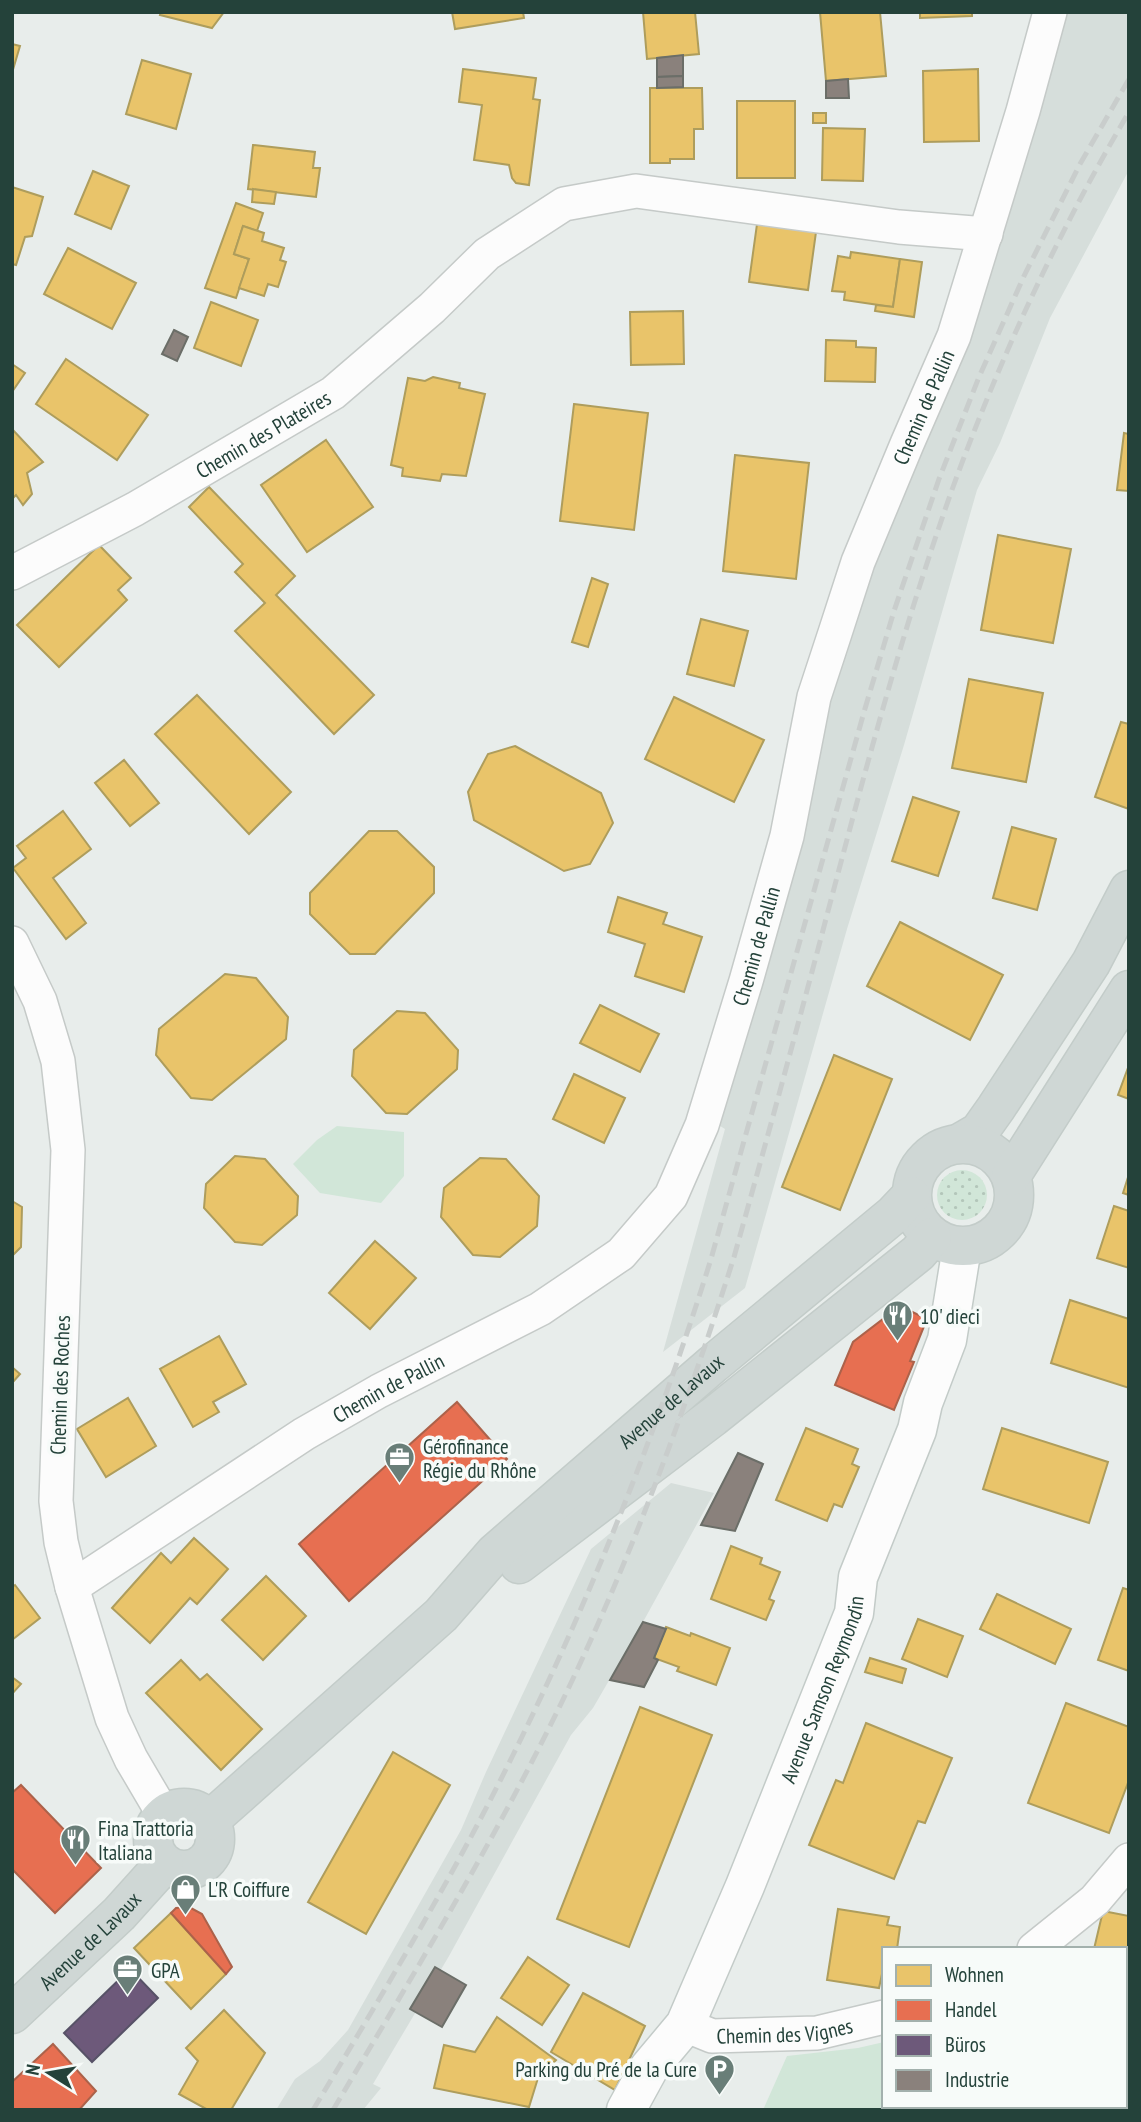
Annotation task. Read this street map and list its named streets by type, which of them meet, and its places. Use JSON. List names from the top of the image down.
{
  "streets": {
    "main road": ["Avenue de Lavaux"],
    "street": [
      "Chemin de Pallin",
      "Chemin des Plateires",
      "Chemin des Roches",
      "Avenue Samson Reymondin",
      "Chemin des Vignes"
    ]
  },
  "crossings": [
    ["Chemin de Pallin", "Chemin des Plateires"],
    ["Chemin de Pallin", "Chemin des Roches"],
    ["Chemin des Roches", "Avenue de Lavaux"],
    ["Avenue de Lavaux", "Avenue Samson Reymondin"],
    ["Avenue Samson Reymondin", "Chemin des Vignes"]
  ],
  "places": {
    "restaurant": ["10' dieci", "Fina Trattoria Italiana"],
    "office": ["Gérofinance Régie du Rhône", "GPA"],
    "shop": ["L'R Coiffure"],
    "parking": ["Parking du Pré de la Cure"]
  },
  "legend": [
    "Wohnen",
    "Handel",
    "Büros",
    "Industrie"
  ],
  "north": "left"
}
